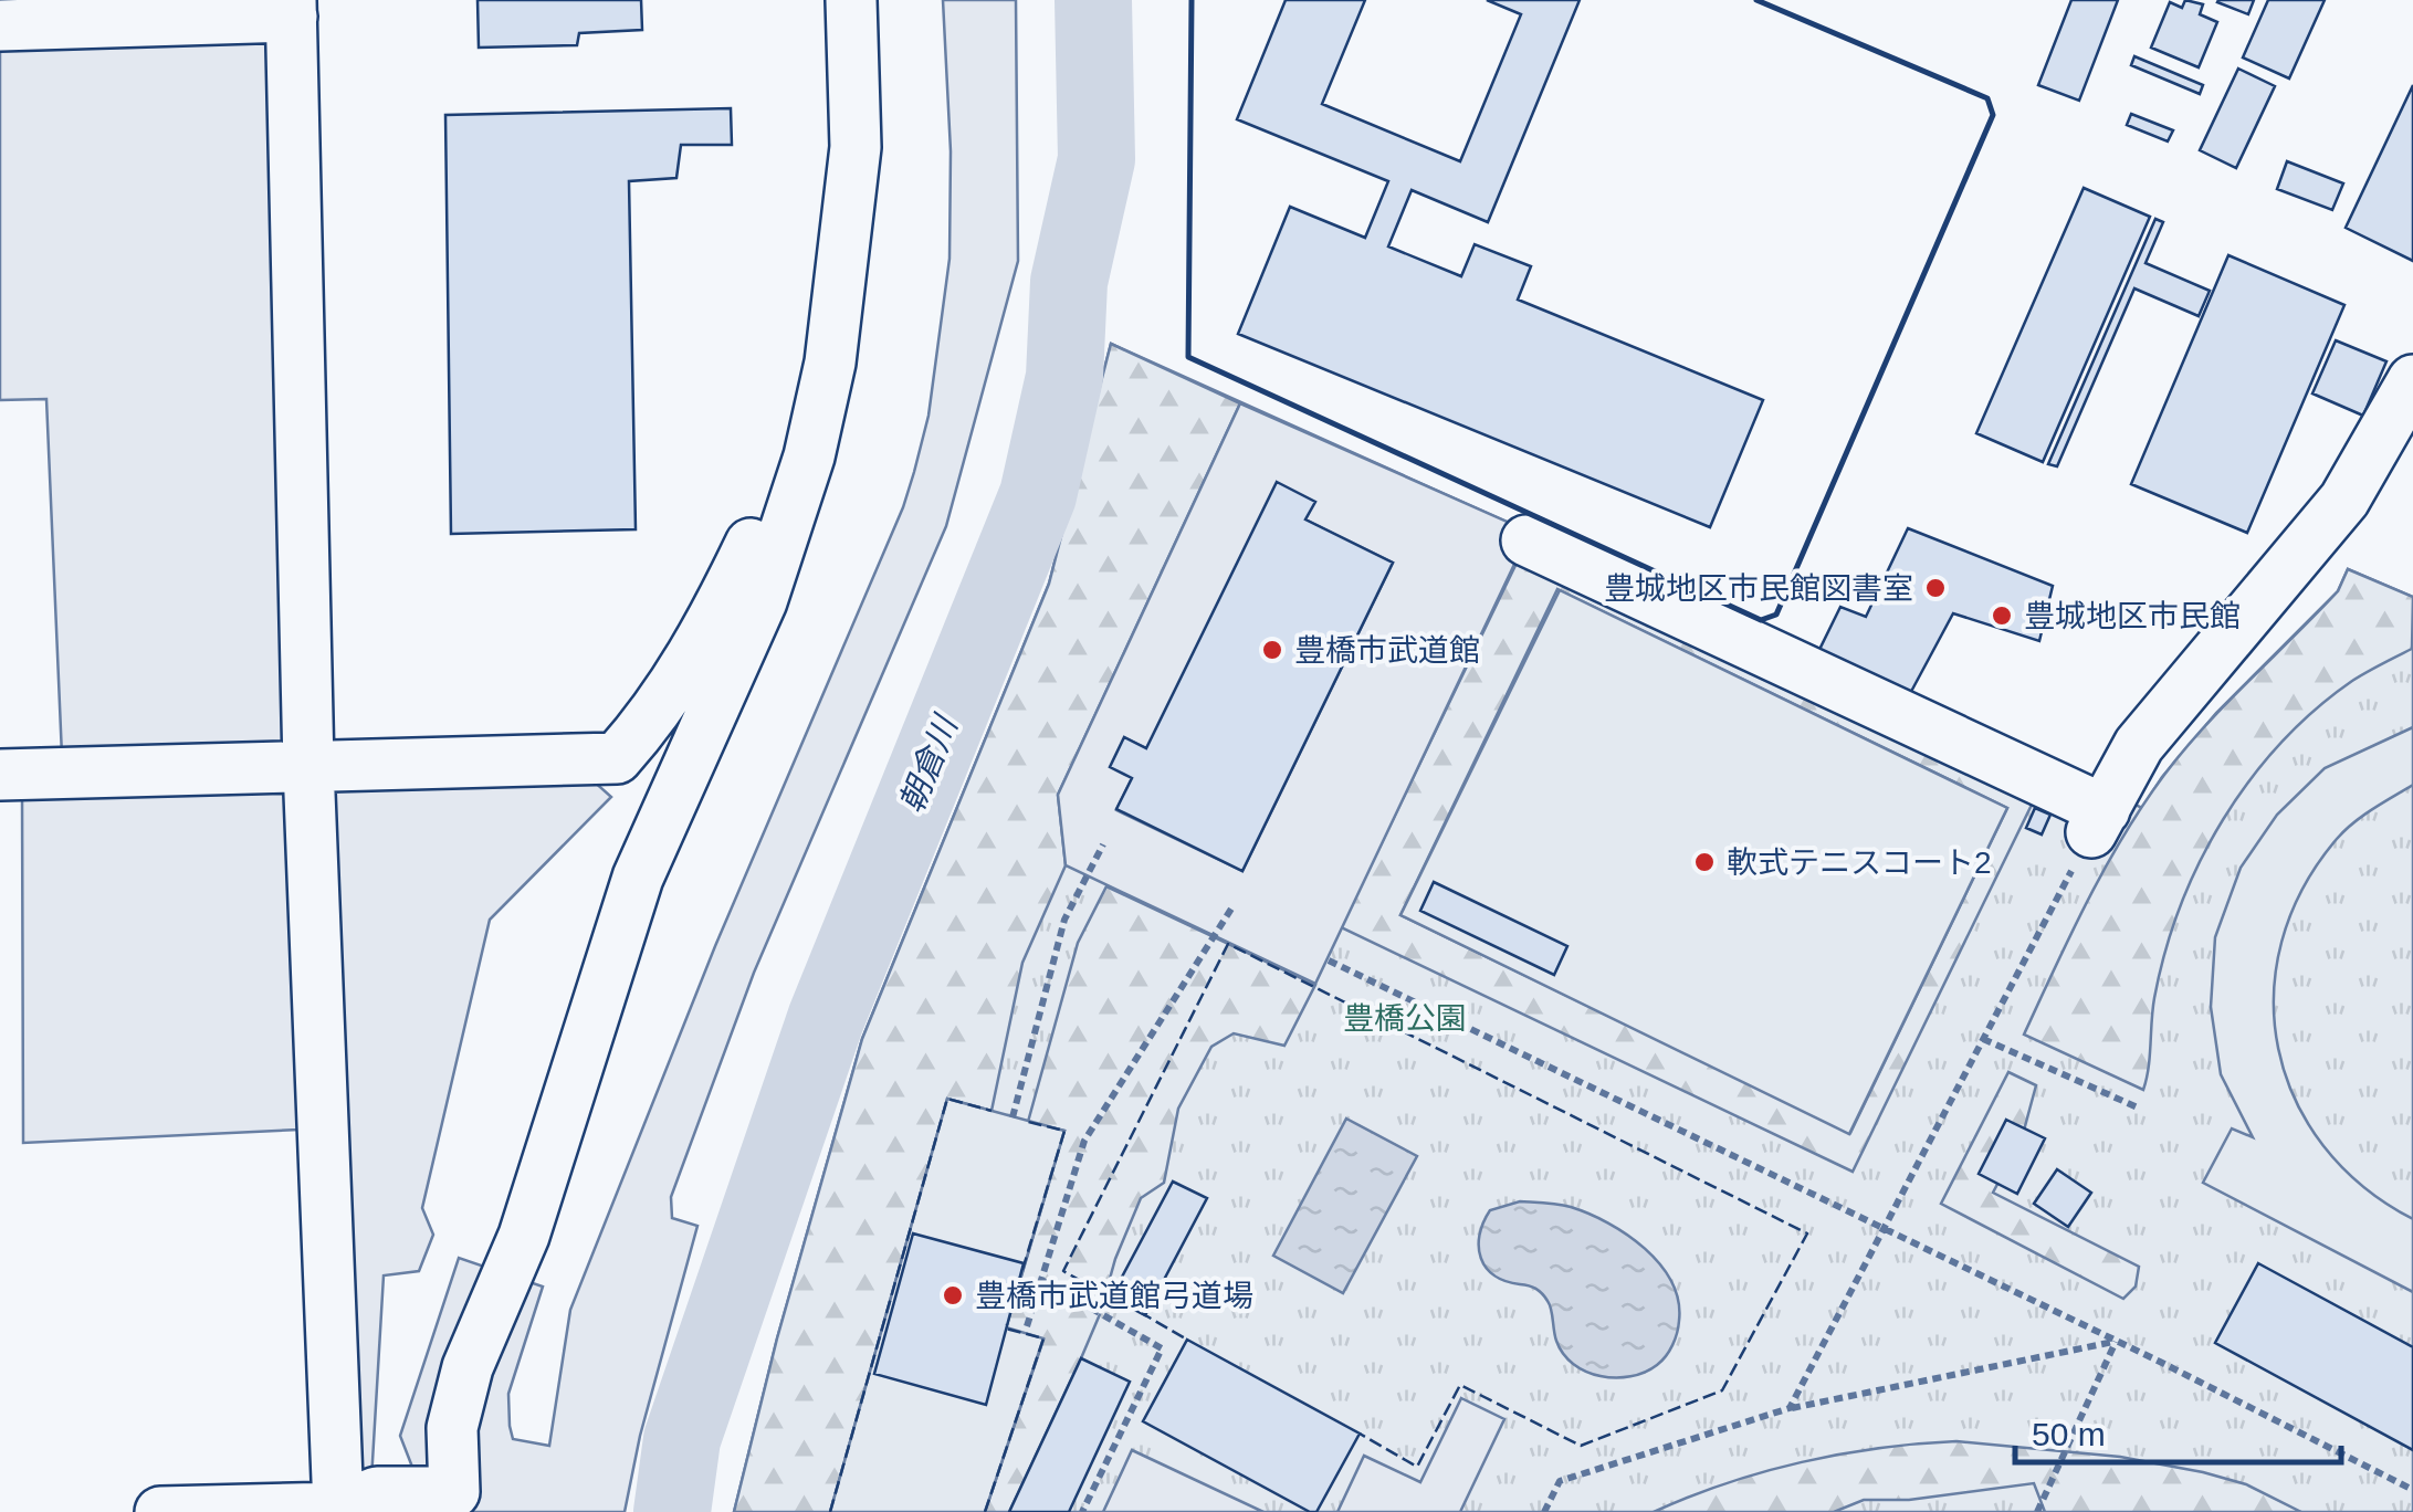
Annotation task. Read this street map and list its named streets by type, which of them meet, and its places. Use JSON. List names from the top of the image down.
{
  "water": ["朝倉川"],
  "parks": ["豊橋公園"],
  "places": [
    "豊城地区市民館図書室",
    "豊城地区市民館",
    "豊橋市武道館",
    "軟式テニスコート2",
    "豊橋市武道館弓道場"
  ],
  "scale_bar": "50 m"
}
